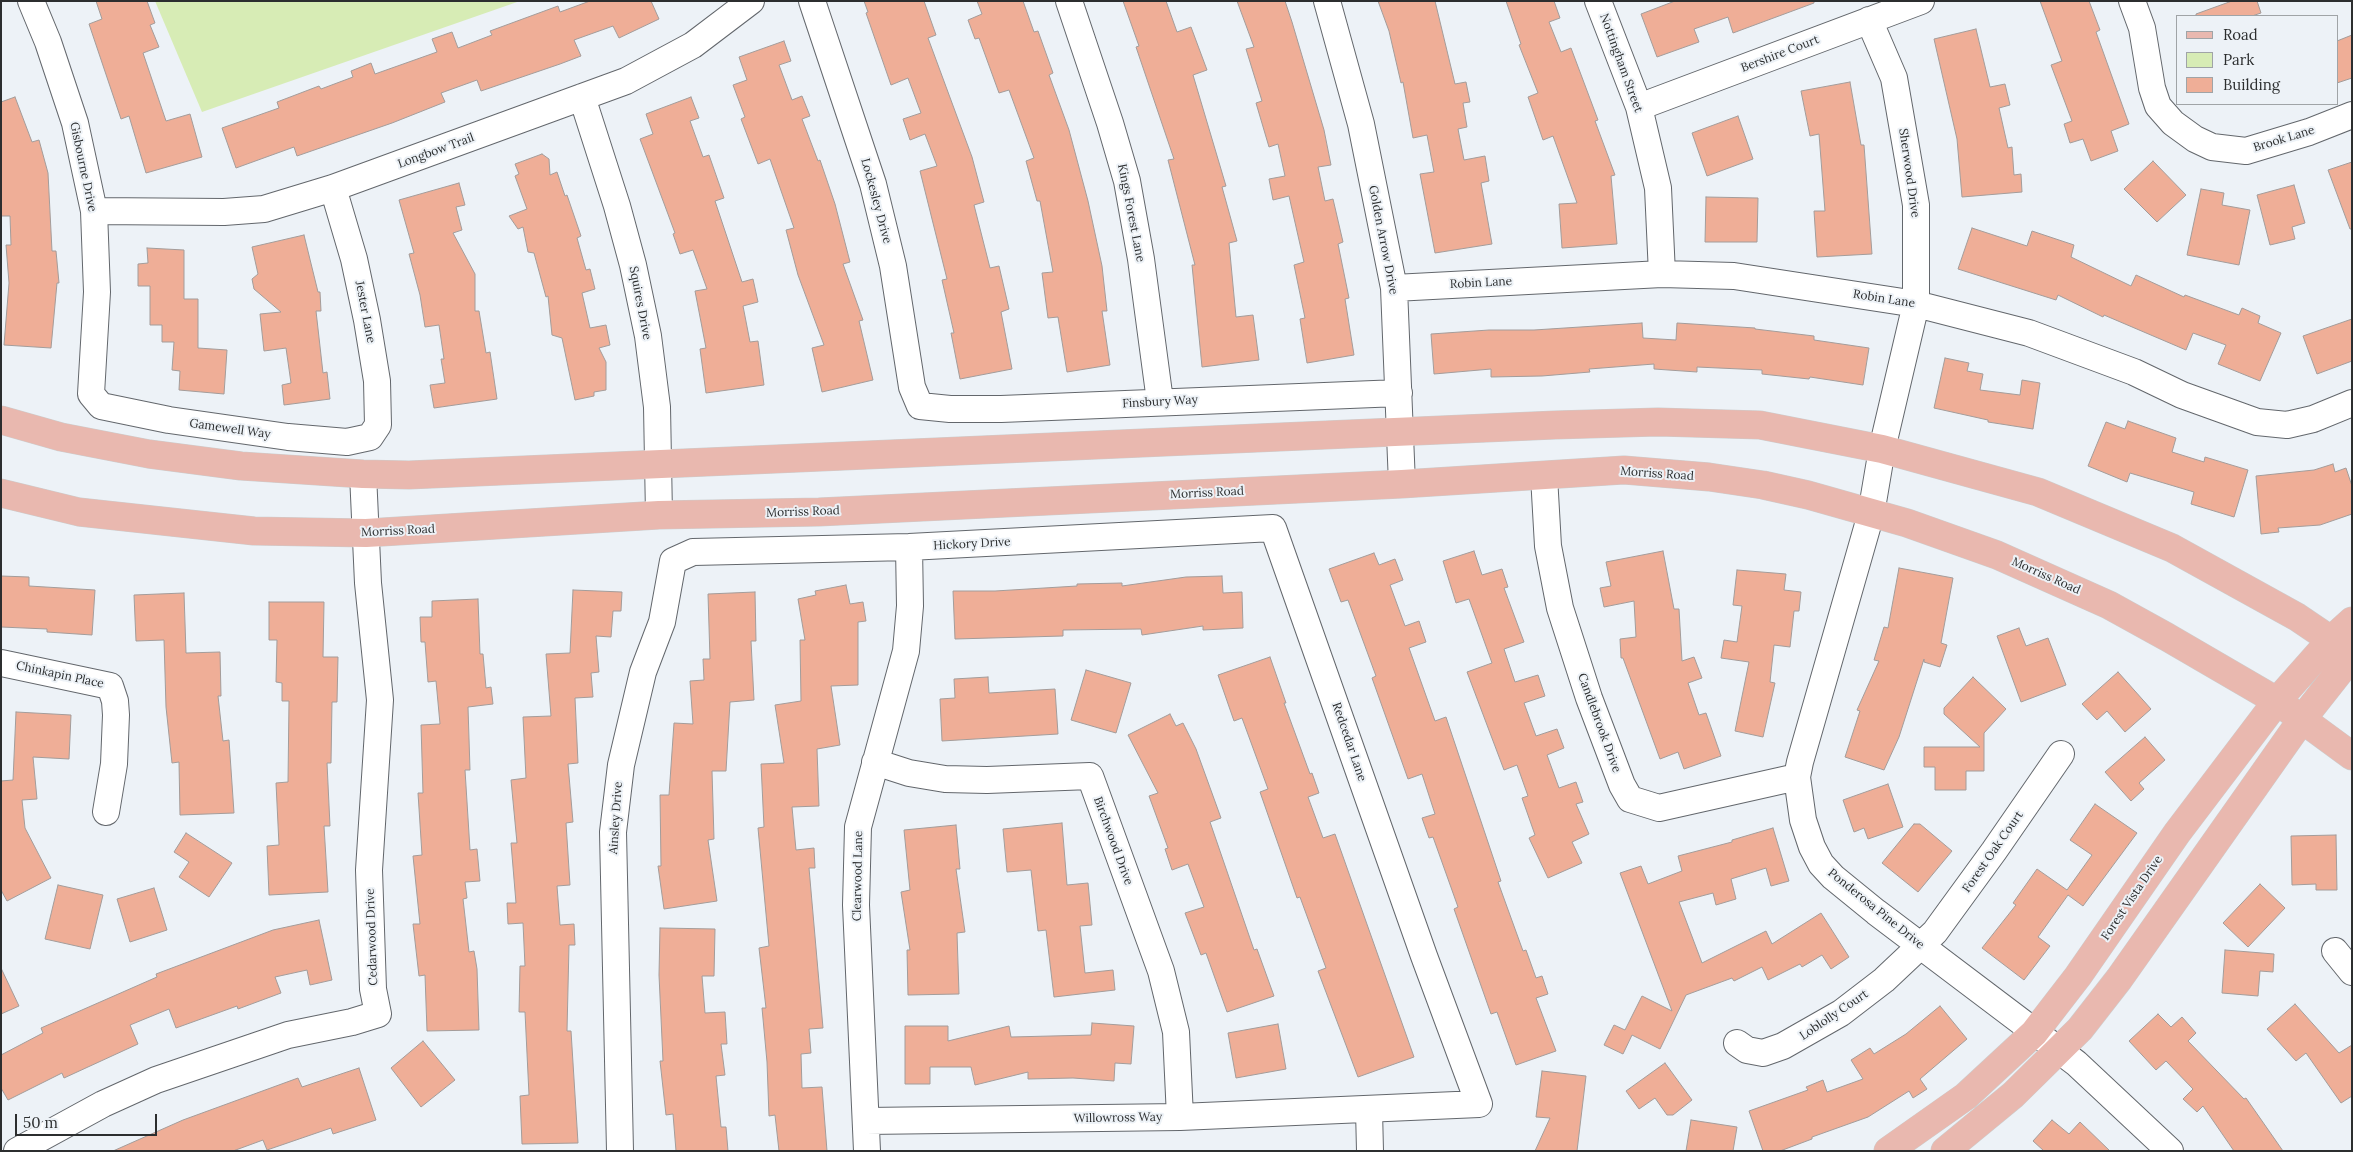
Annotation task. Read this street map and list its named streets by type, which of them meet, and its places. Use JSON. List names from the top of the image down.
{
  "streets": {
    "main road": ["Morriss Road", "Forest Vista Drive"],
    "street": [
      "Bershire Court",
      "Nottingham Street",
      "Brook Lane",
      "Longbow Trail",
      "Gisbourne Drive",
      "Sherwood Drive",
      "Lockesley Drive",
      "Kings Forest Lane",
      "Golden Arrow Drive",
      "Robin Lane",
      "Squires Drive",
      "Jester Lane",
      "Finsbury Way",
      "Gamewell Way",
      "Hickory Drive",
      "Chinkapin Place",
      "Candlebrook Drive",
      "Redcedar Lane",
      "Ainsley Drive",
      "Birchwood Drive",
      "Forest Oak Court",
      "Clearwood Lane",
      "Ponderosa Pine Drive",
      "Cedarwood Drive",
      "Loblolly Court",
      "Willowross Way"
    ]
  },
  "crossings": [
    ["Bershire Court", "Nottingham Street"],
    ["Bershire Court", "Sherwood Drive"],
    ["Nottingham Street", "Robin Lane"],
    ["Longbow Trail", "Gisbourne Drive"],
    ["Longbow Trail", "Squires Drive"],
    ["Longbow Trail", "Jester Lane"],
    ["Gisbourne Drive", "Gamewell Way"],
    ["Sherwood Drive", "Robin Lane"],
    ["Sherwood Drive", "Ponderosa Pine Drive"],
    ["Lockesley Drive", "Finsbury Way"],
    ["Kings Forest Lane", "Finsbury Way"],
    ["Golden Arrow Drive", "Robin Lane"],
    ["Golden Arrow Drive", "Finsbury Way"],
    ["Golden Arrow Drive", "Morriss Road"],
    ["Squires Drive", "Morriss Road"],
    ["Jester Lane", "Gamewell Way"],
    ["Morriss Road", "Candlebrook Drive"],
    ["Morriss Road", "Forest Vista Drive"],
    ["Morriss Road", "Ponderosa Pine Drive"],
    ["Morriss Road", "Cedarwood Drive"],
    ["Hickory Drive", "Redcedar Lane"],
    ["Hickory Drive", "Ainsley Drive"],
    ["Hickory Drive", "Clearwood Lane"],
    ["Candlebrook Drive", "Ponderosa Pine Drive"],
    ["Redcedar Lane", "Willowross Way"],
    ["Birchwood Drive", "Clearwood Lane"],
    ["Birchwood Drive", "Willowross Way"],
    ["Forest Oak Court", "Ponderosa Pine Drive"],
    ["Forest Oak Court", "Loblolly Court"],
    ["Clearwood Lane", "Willowross Way"],
    ["Forest Vista Drive", "Ponderosa Pine Drive"],
    ["Ponderosa Pine Drive", "Loblolly Court"]
  ],
  "legend": ["Road", "Park", "Building"],
  "scale_bar": "50 m"
}
